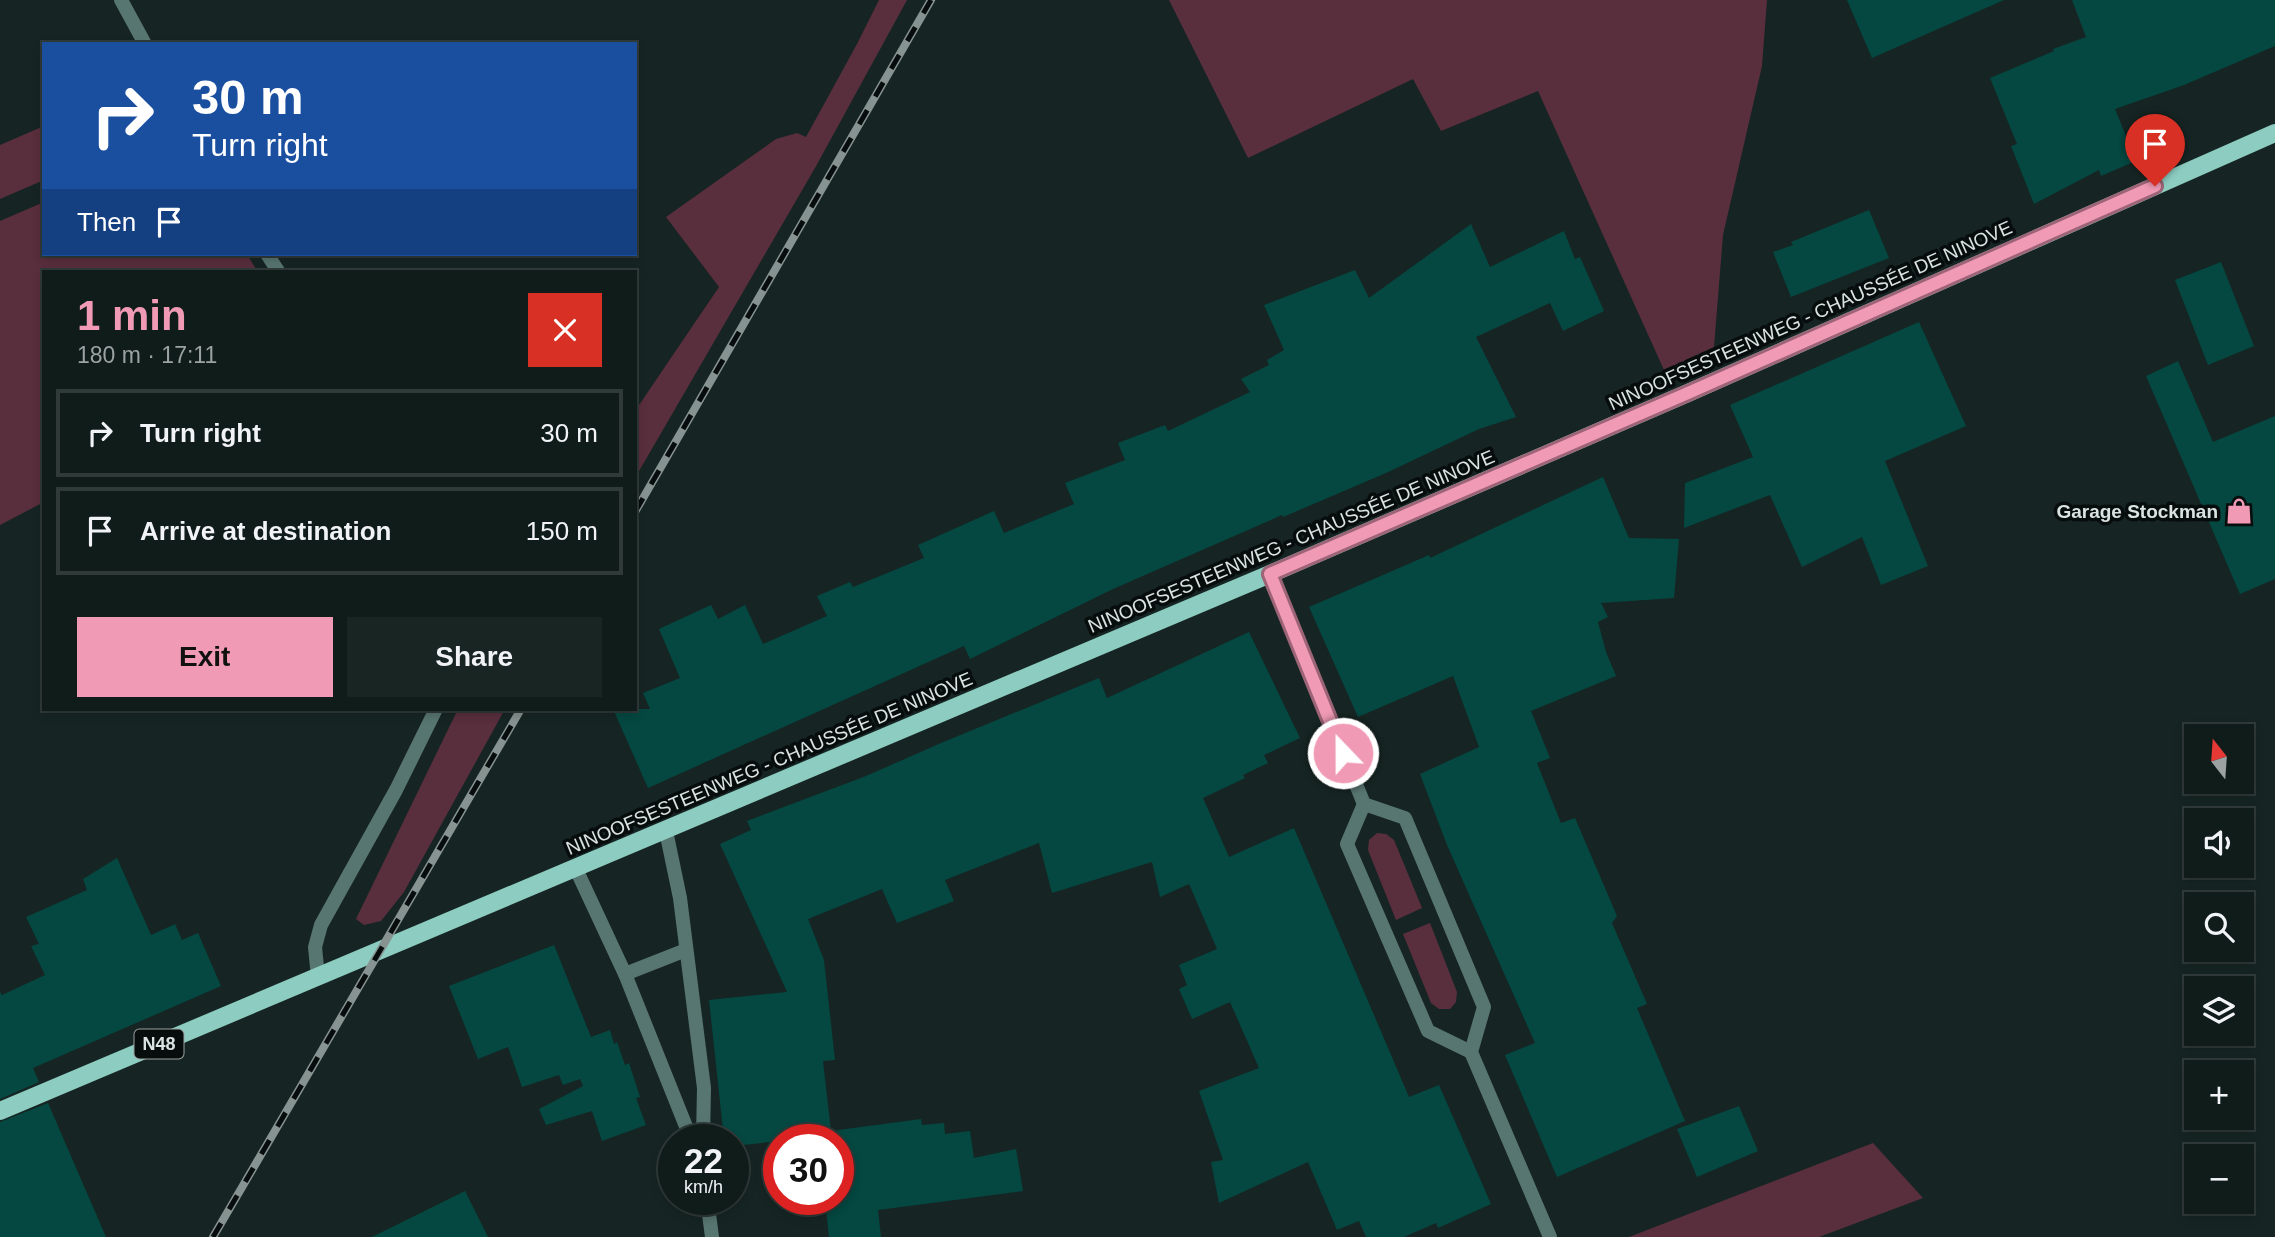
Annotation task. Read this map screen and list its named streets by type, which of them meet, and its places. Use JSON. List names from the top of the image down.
{
  "streets": {
    "main road": ["NINOOFSESTEENWEG - CHAUSSÉE DE NINOVE", "N48"]
  },
  "crossings": [
    ["NINOOFSESTEENWEG - CHAUSSÉE DE NINOVE", "N48"]
  ],
  "places": {
    "shop": ["Garage Stockman"]
  },
  "north": "top",
  "page": {
    "turn": ["30 m", "Turn right"],
    "then": "Then",
    "heading": ["1 min", "180 m · 17:11"],
    "list": [
      {
        "name": "Turn right",
        "value": "30 m"
      },
      {
        "name": "Arrive at destination",
        "value": "150 m"
      }
    ],
    "buttons": ["Exit", "Share"],
    "map_buttons": ["+", "−"],
    "speed": "22 km/h",
    "limit": "30"
  }
}
